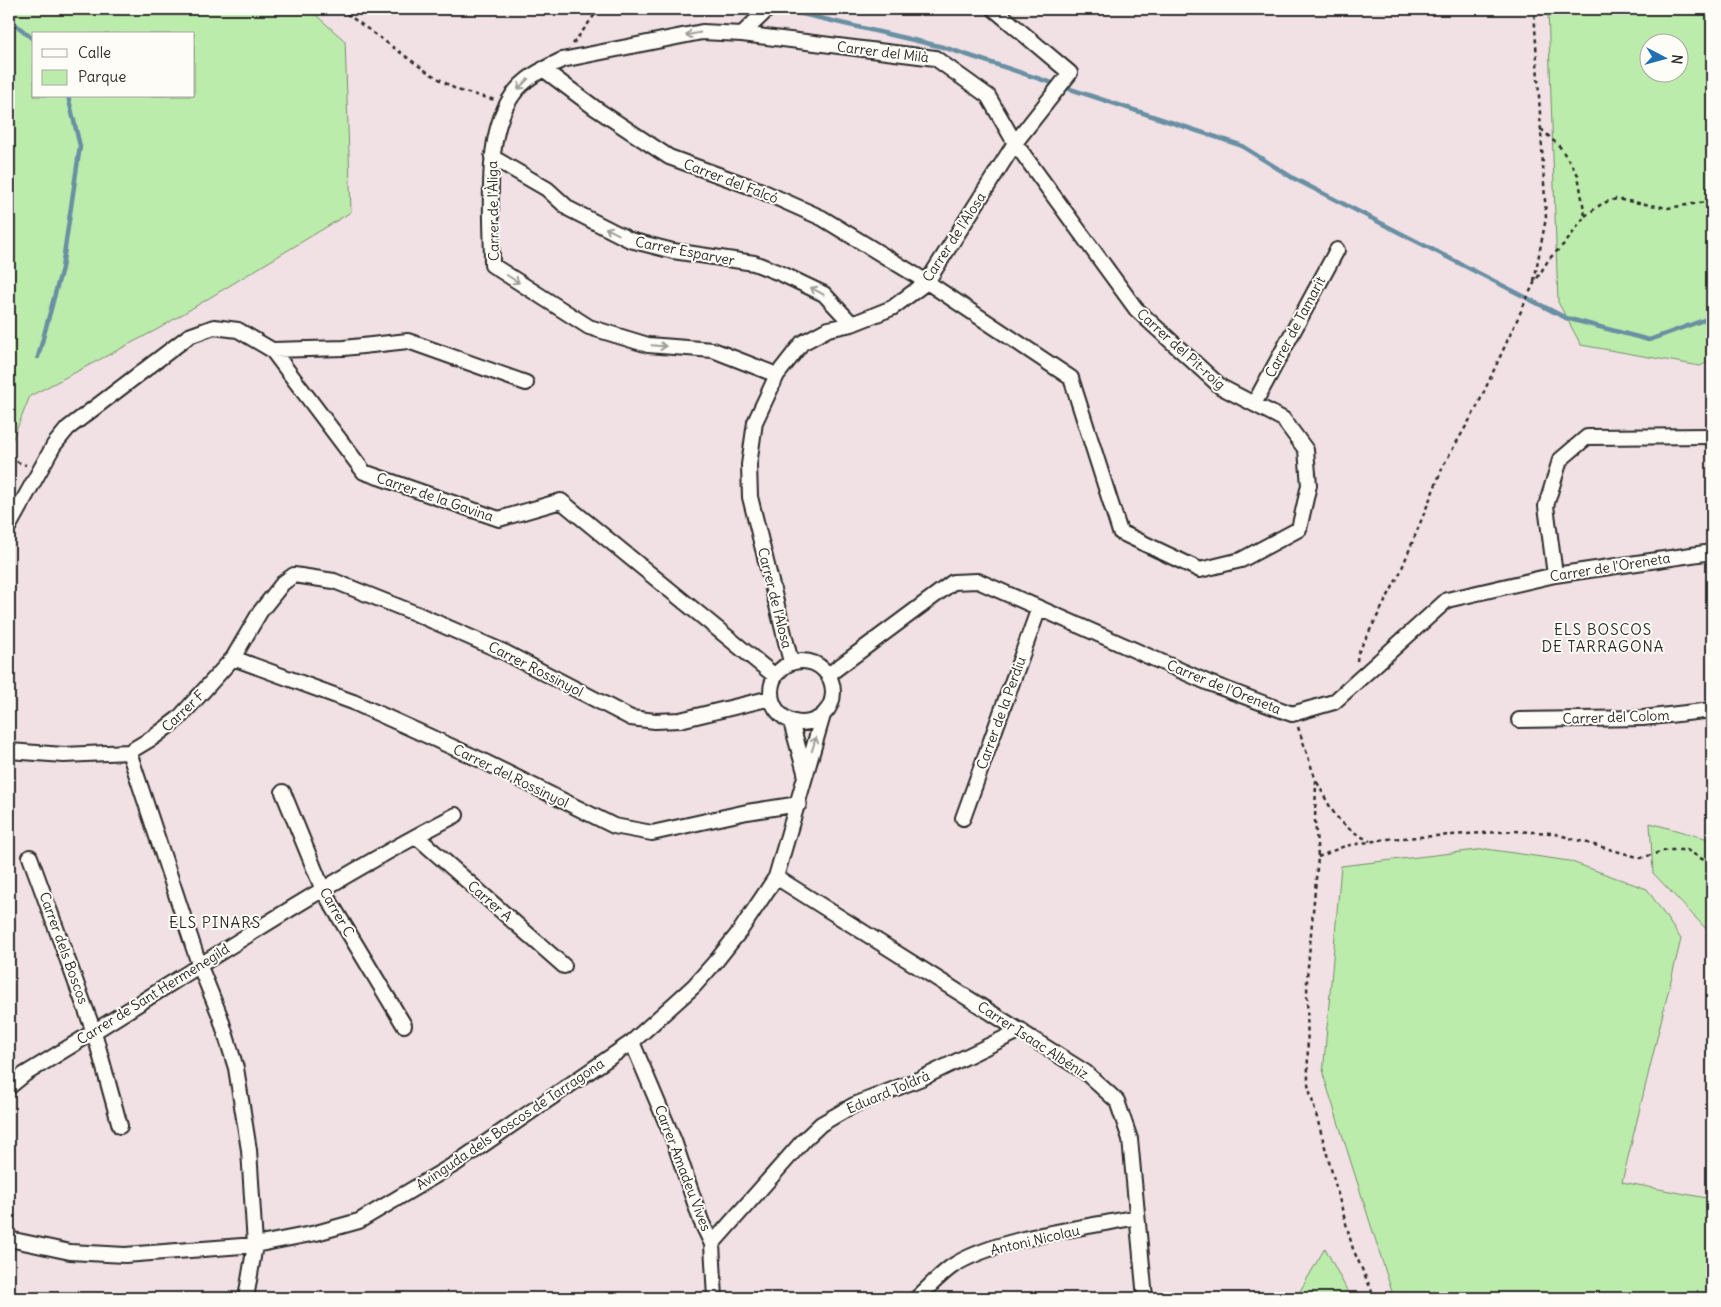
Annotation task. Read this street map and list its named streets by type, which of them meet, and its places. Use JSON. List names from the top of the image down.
{
  "streets": {
    "street": [
      "Carrer del Milà",
      "Carrer del Falcó",
      "Carrer de l'Àliga",
      "Carrer de l'Alosa",
      "Carrer Esparver",
      "Carrer de Tamarit",
      "Carrer del Pit-roig",
      "Carrer de la Gavina",
      "Carrer de l'Oreneta",
      "Carrer Rossinyol",
      "Carrer F",
      "Carrer de la Perdiu",
      "Carrer del Colom",
      "Carrer del Rossinyol",
      "Carrer A",
      "Carrer C",
      "Carrer dels Boscos",
      "Carrer de Sant Hermenegild",
      "Carrer Isaac Albéniz",
      "Eduard Toldrà",
      "Avinguda dels Boscos de Tarragona",
      "Carrer Amadeu Vives",
      "Antoni Nicolau"
    ]
  },
  "crossings": [
    ["Carrer del Milà", "Carrer de l'Àliga"],
    ["Carrer del Milà", "Carrer de l'Alosa"],
    ["Carrer del Milà", "Carrer del Pit-roig"],
    ["Carrer del Falcó", "Carrer de l'Àliga"],
    ["Carrer del Falcó", "Carrer de l'Alosa"],
    ["Carrer del Falcó", "Carrer del Pit-roig"],
    ["Carrer de l'Àliga", "Carrer de l'Alosa"],
    ["Carrer de l'Àliga", "Carrer Esparver"],
    ["Carrer de l'Alosa", "Carrer Esparver"],
    ["Carrer de l'Alosa", "Carrer del Pit-roig"],
    ["Carrer de l'Alosa", "Carrer de la Gavina"],
    ["Carrer de l'Alosa", "Carrer de l'Oreneta"],
    ["Carrer de l'Alosa", "Carrer Rossinyol"],
    ["Carrer de l'Alosa", "Avinguda dels Boscos de Tarragona"],
    ["Carrer de Tamarit", "Carrer del Pit-roig"],
    ["Carrer de la Gavina", "Carrer de l'Oreneta"],
    ["Carrer de la Gavina", "Carrer Rossinyol"],
    ["Carrer de la Gavina", "Avinguda dels Boscos de Tarragona"],
    ["Carrer de l'Oreneta", "Carrer Rossinyol"],
    ["Carrer de l'Oreneta", "Carrer de la Perdiu"],
    ["Carrer de l'Oreneta", "Avinguda dels Boscos de Tarragona"],
    ["Carrer Rossinyol", "Carrer F"],
    ["Carrer Rossinyol", "Avinguda dels Boscos de Tarragona"],
    ["Carrer F", "Carrer del Rossinyol"],
    ["Carrer del Rossinyol", "Avinguda dels Boscos de Tarragona"],
    ["Carrer A", "Carrer de Sant Hermenegild"],
    ["Carrer C", "Carrer de Sant Hermenegild"],
    ["Carrer dels Boscos", "Carrer de Sant Hermenegild"],
    ["Carrer Isaac Albéniz", "Eduard Toldrà"],
    ["Carrer Isaac Albéniz", "Avinguda dels Boscos de Tarragona"],
    ["Carrer Isaac Albéniz", "Antoni Nicolau"],
    ["Eduard Toldrà", "Carrer Amadeu Vives"],
    ["Avinguda dels Boscos de Tarragona", "Carrer Amadeu Vives"]
  ],
  "one_way": ["Carrer Esparver"],
  "districts": ["ELS BOSCOS DE TARRAGONA", "ELS PINARS"],
  "legend": ["Calle", "Parque"],
  "north": "right"
}
